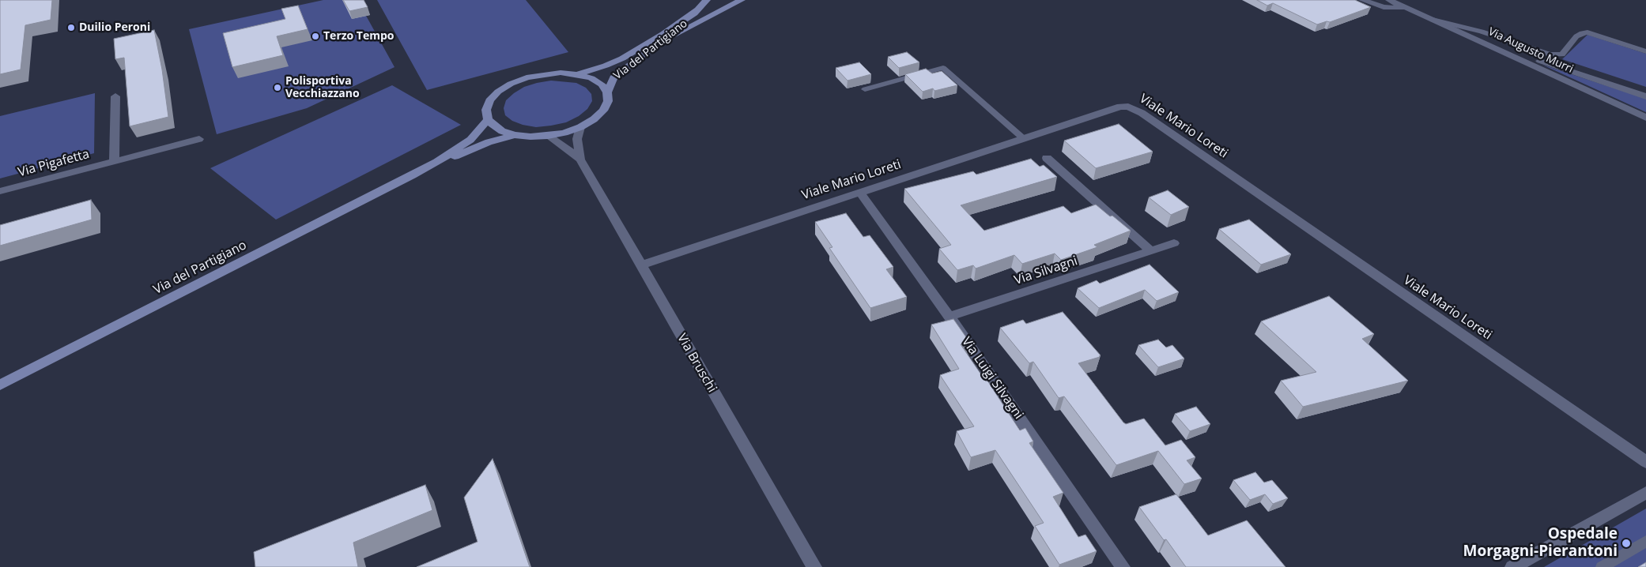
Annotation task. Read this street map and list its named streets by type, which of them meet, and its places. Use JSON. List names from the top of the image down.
{
  "streets": {
    "main road": ["Via del Partigiano"],
    "street": [
      "Via Augusto Murri",
      "Viale Mario Loreti",
      "Via Pigafetta",
      "Via Silvagni",
      "Via Bruschi",
      "Via Luigi Silvagni"
    ]
  },
  "crossings": [
    ["Via del Partigiano", "Via Bruschi"],
    ["Viale Mario Loreti", "Via Bruschi"],
    ["Viale Mario Loreti", "Via Luigi Silvagni"],
    ["Via Silvagni", "Via Luigi Silvagni"]
  ],
  "places": [
    "Duilio Peroni",
    "Terzo Tempo",
    "Polisportiva Vecchiazzano",
    "Ospedale Morgagni-Pierantoni"
  ]
}
